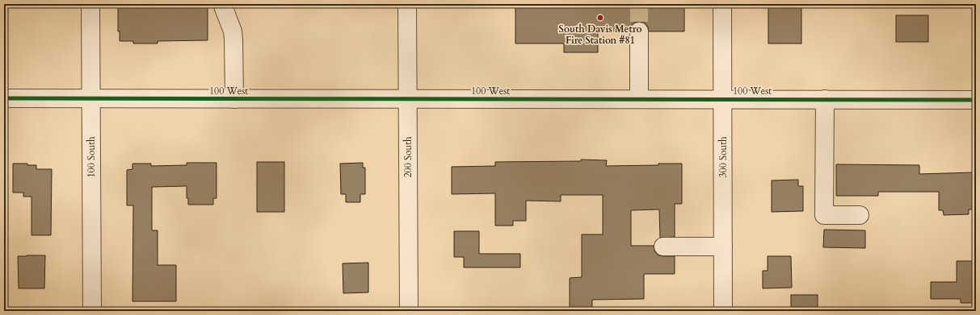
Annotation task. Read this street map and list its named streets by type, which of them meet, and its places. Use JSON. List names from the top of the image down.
{
  "streets": {
    "street": [
      "100 West",
      "100 South",
      "200 South",
      "300 South"
    ]
  },
  "crossings": [
    ["100 West", "100 South"],
    ["100 West", "200 South"],
    ["100 West", "300 South"]
  ],
  "places": ["South Davis Metro Fire Station #81"]
}
